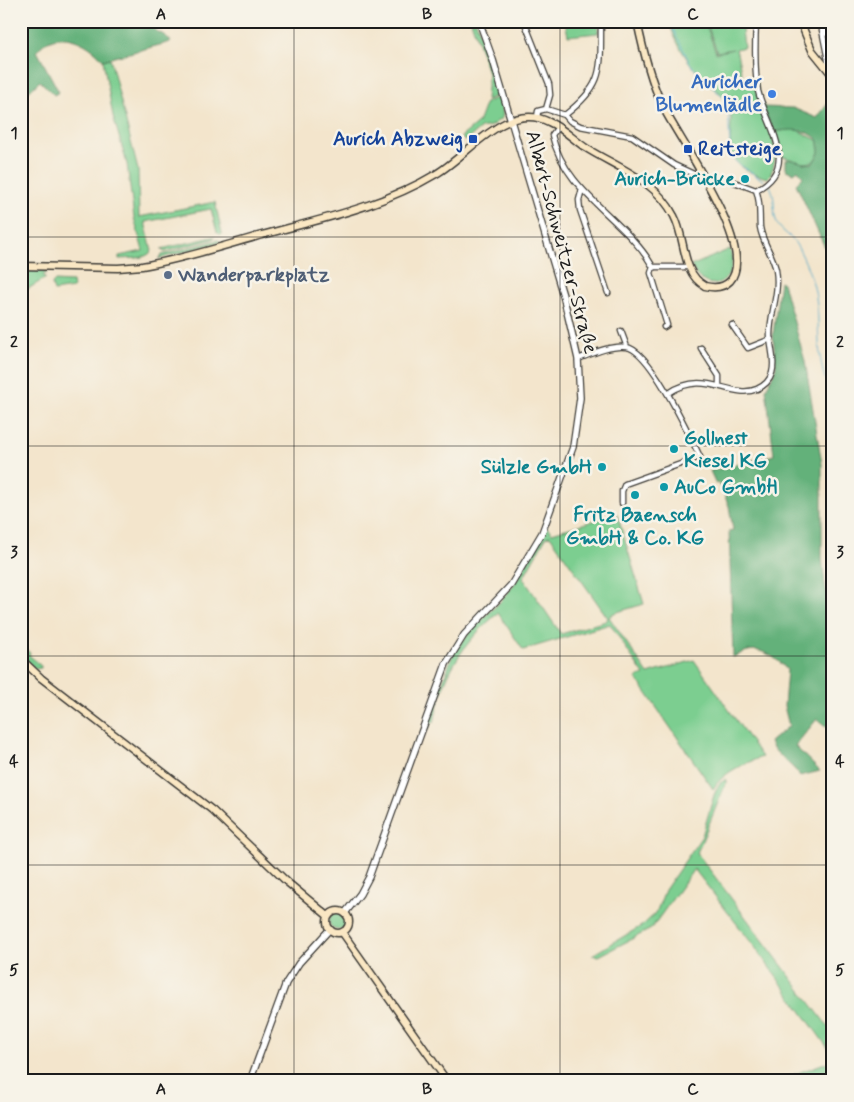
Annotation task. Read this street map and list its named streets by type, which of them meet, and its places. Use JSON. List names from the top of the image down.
{
  "streets": {
    "street": ["Albert-Schweitzer-Straße"]
  },
  "places": {
    "other": [
      "Auricher Blumenlädle",
      "Aurich-Brücke",
      "Wanderparkplatz",
      "Gollnest Kiesel KG",
      "Sülzle GmbH",
      "AuCo GmbH",
      "Fritz Baensch GmbH & Co. KG"
    ],
    "transit": ["Aurich Abzweig", "Reitsteige"]
  },
  "grid": {
    "columns": ["A", "B", "C"],
    "rows": [
      "1",
      "2",
      "3",
      "4",
      "5"
    ]
  }
}
